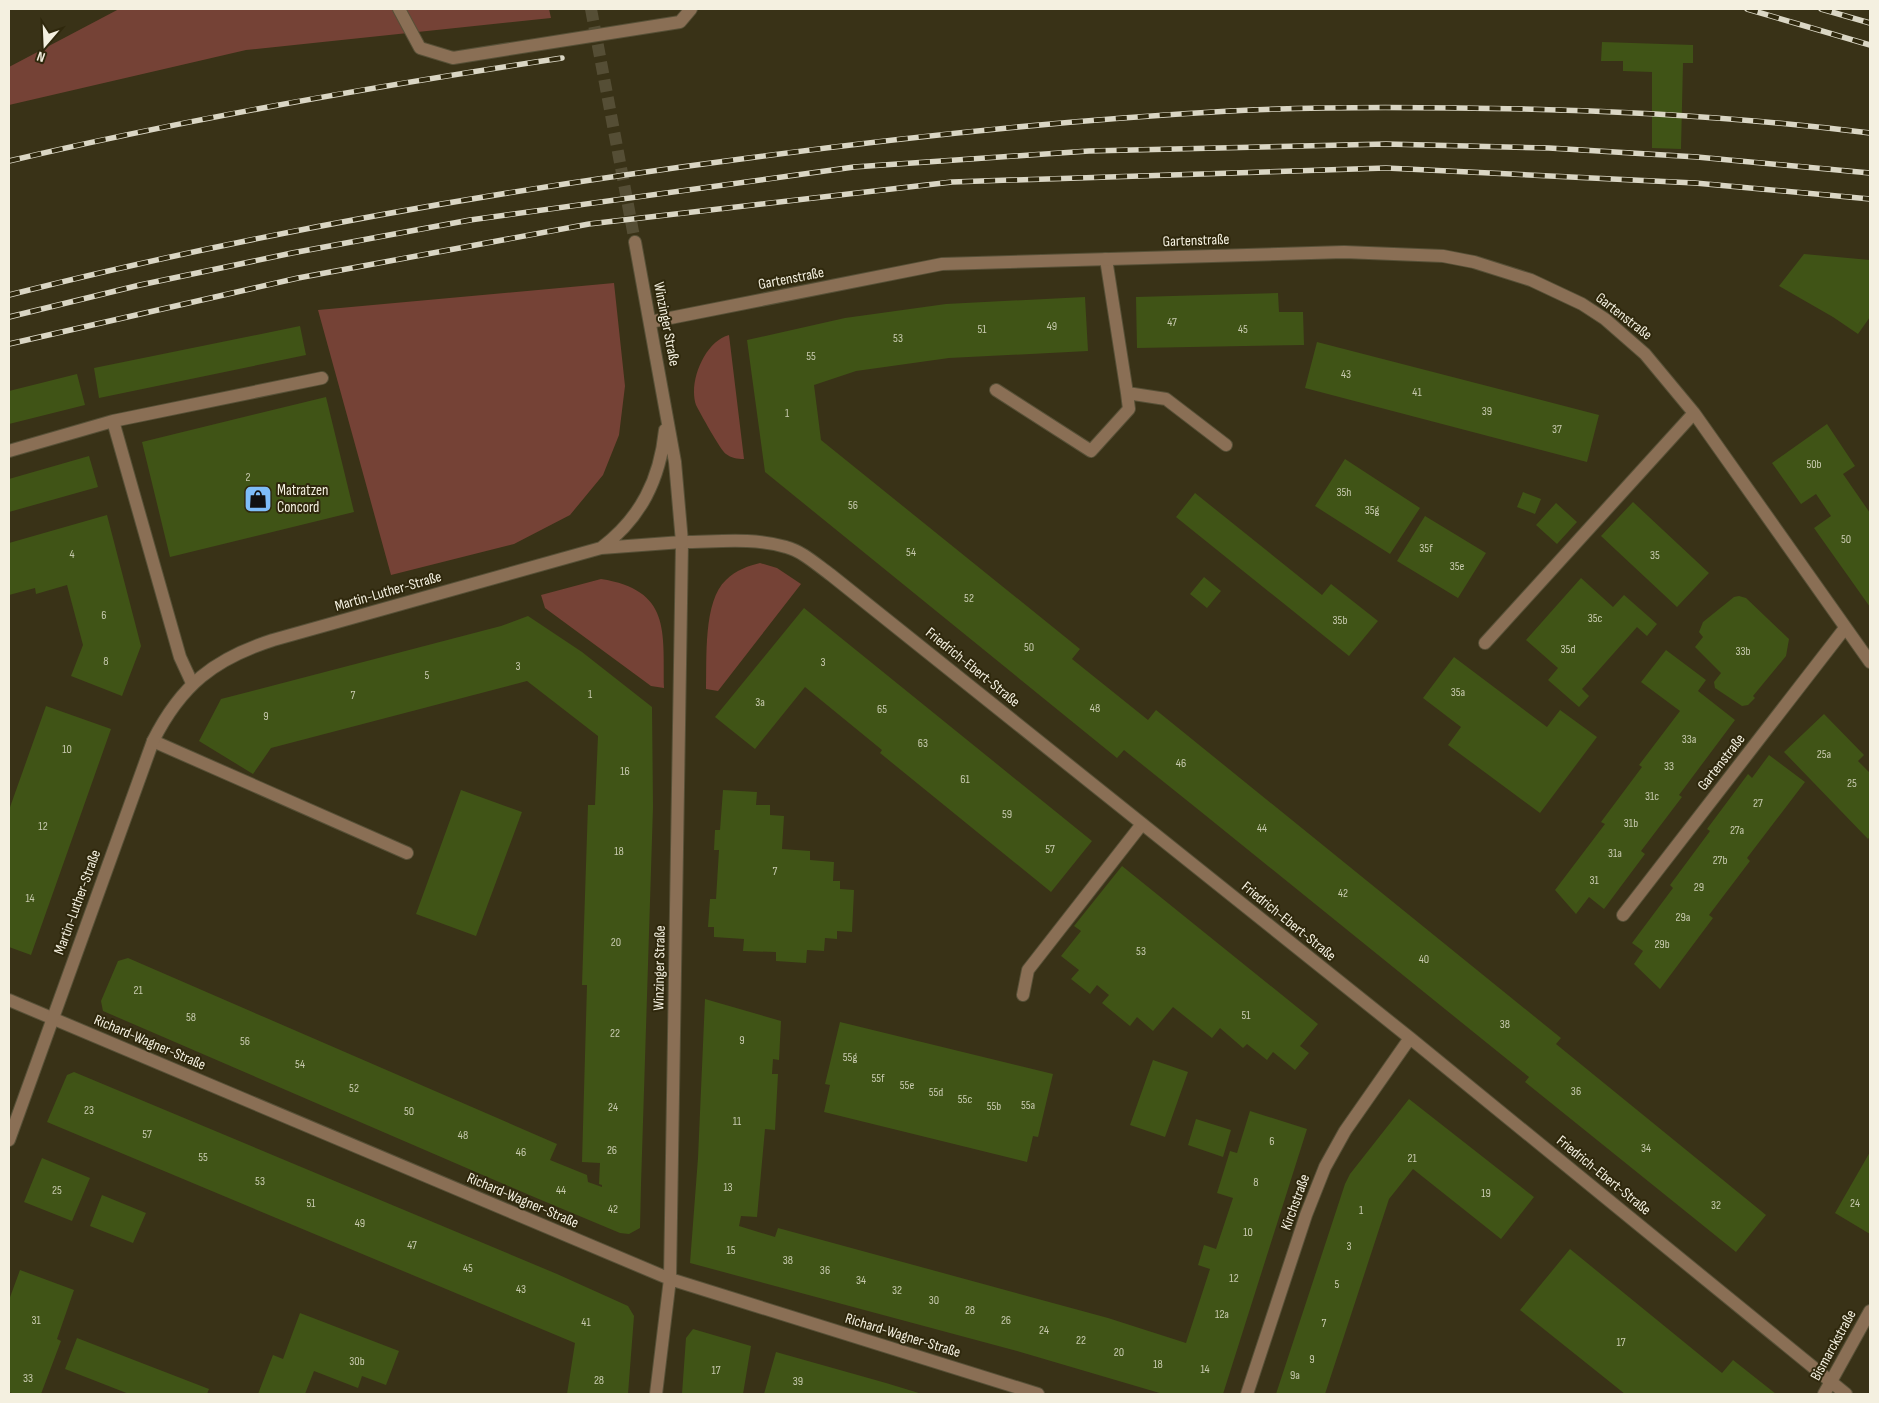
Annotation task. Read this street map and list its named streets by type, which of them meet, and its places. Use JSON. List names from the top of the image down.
{
  "streets": {
    "street": [
      "Gartenstraße",
      "Winzinger Straße",
      "Martin-Luther-Straße",
      "Friedrich-Ebert-Straße",
      "Richard-Wagner-Straße",
      "Kirchstraße",
      "Bismarckstraße"
    ]
  },
  "crossings": [
    ["Gartenstraße", "Winzinger Straße"],
    ["Winzinger Straße", "Martin-Luther-Straße"],
    ["Winzinger Straße", "Friedrich-Ebert-Straße"],
    ["Winzinger Straße", "Richard-Wagner-Straße"],
    ["Martin-Luther-Straße", "Friedrich-Ebert-Straße"],
    ["Martin-Luther-Straße", "Richard-Wagner-Straße"],
    ["Friedrich-Ebert-Straße", "Kirchstraße"],
    ["Friedrich-Ebert-Straße", "Bismarckstraße"]
  ],
  "places": {
    "shop": ["Matratzen Concord"]
  },
  "house_numbers": [
    "47",
    "49",
    "51",
    "45",
    "53",
    "55",
    "43",
    "41",
    "39",
    "1",
    "37",
    "50b",
    "2",
    "35h",
    "56",
    "35g",
    "50",
    "35f",
    "54",
    "4",
    "35",
    "35e",
    "52",
    "6",
    "35c",
    "35b",
    "50",
    "35d",
    "33b",
    "8",
    "3",
    "3",
    "5",
    "35a",
    "1",
    "7",
    "3a",
    "48",
    "65",
    "9",
    "33a",
    "63",
    "10",
    "25a",
    "46",
    "33",
    "16",
    "61",
    "25",
    "31c",
    "27",
    "59",
    "31b",
    "12",
    "44",
    "27a",
    "57",
    "18",
    "31a",
    "27b",
    "7",
    "31",
    "29",
    "42",
    "14",
    "29a",
    "20",
    "29b",
    "53",
    "40",
    "21",
    "51",
    "58",
    "38",
    "22",
    "9",
    "56",
    "55g",
    "54",
    "55f",
    "55e",
    "52",
    "36",
    "55d",
    "55c",
    "55a",
    "55b",
    "24",
    "23",
    "50",
    "11",
    "57",
    "48",
    "6",
    "34",
    "26",
    "46",
    "55",
    "21",
    "53",
    "8",
    "13",
    "25",
    "44",
    "19",
    "51",
    "24",
    "32",
    "42",
    "1",
    "49",
    "10",
    "47",
    "3",
    "15",
    "38",
    "45",
    "36",
    "12",
    "34",
    "5",
    "43",
    "32",
    "30",
    "28",
    "12a",
    "31",
    "26",
    "41",
    "7",
    "24",
    "22",
    "17",
    "20",
    "9",
    "30b",
    "18",
    "14",
    "17",
    "9a",
    "33",
    "28",
    "39"
  ],
  "north": "bottom"
}
